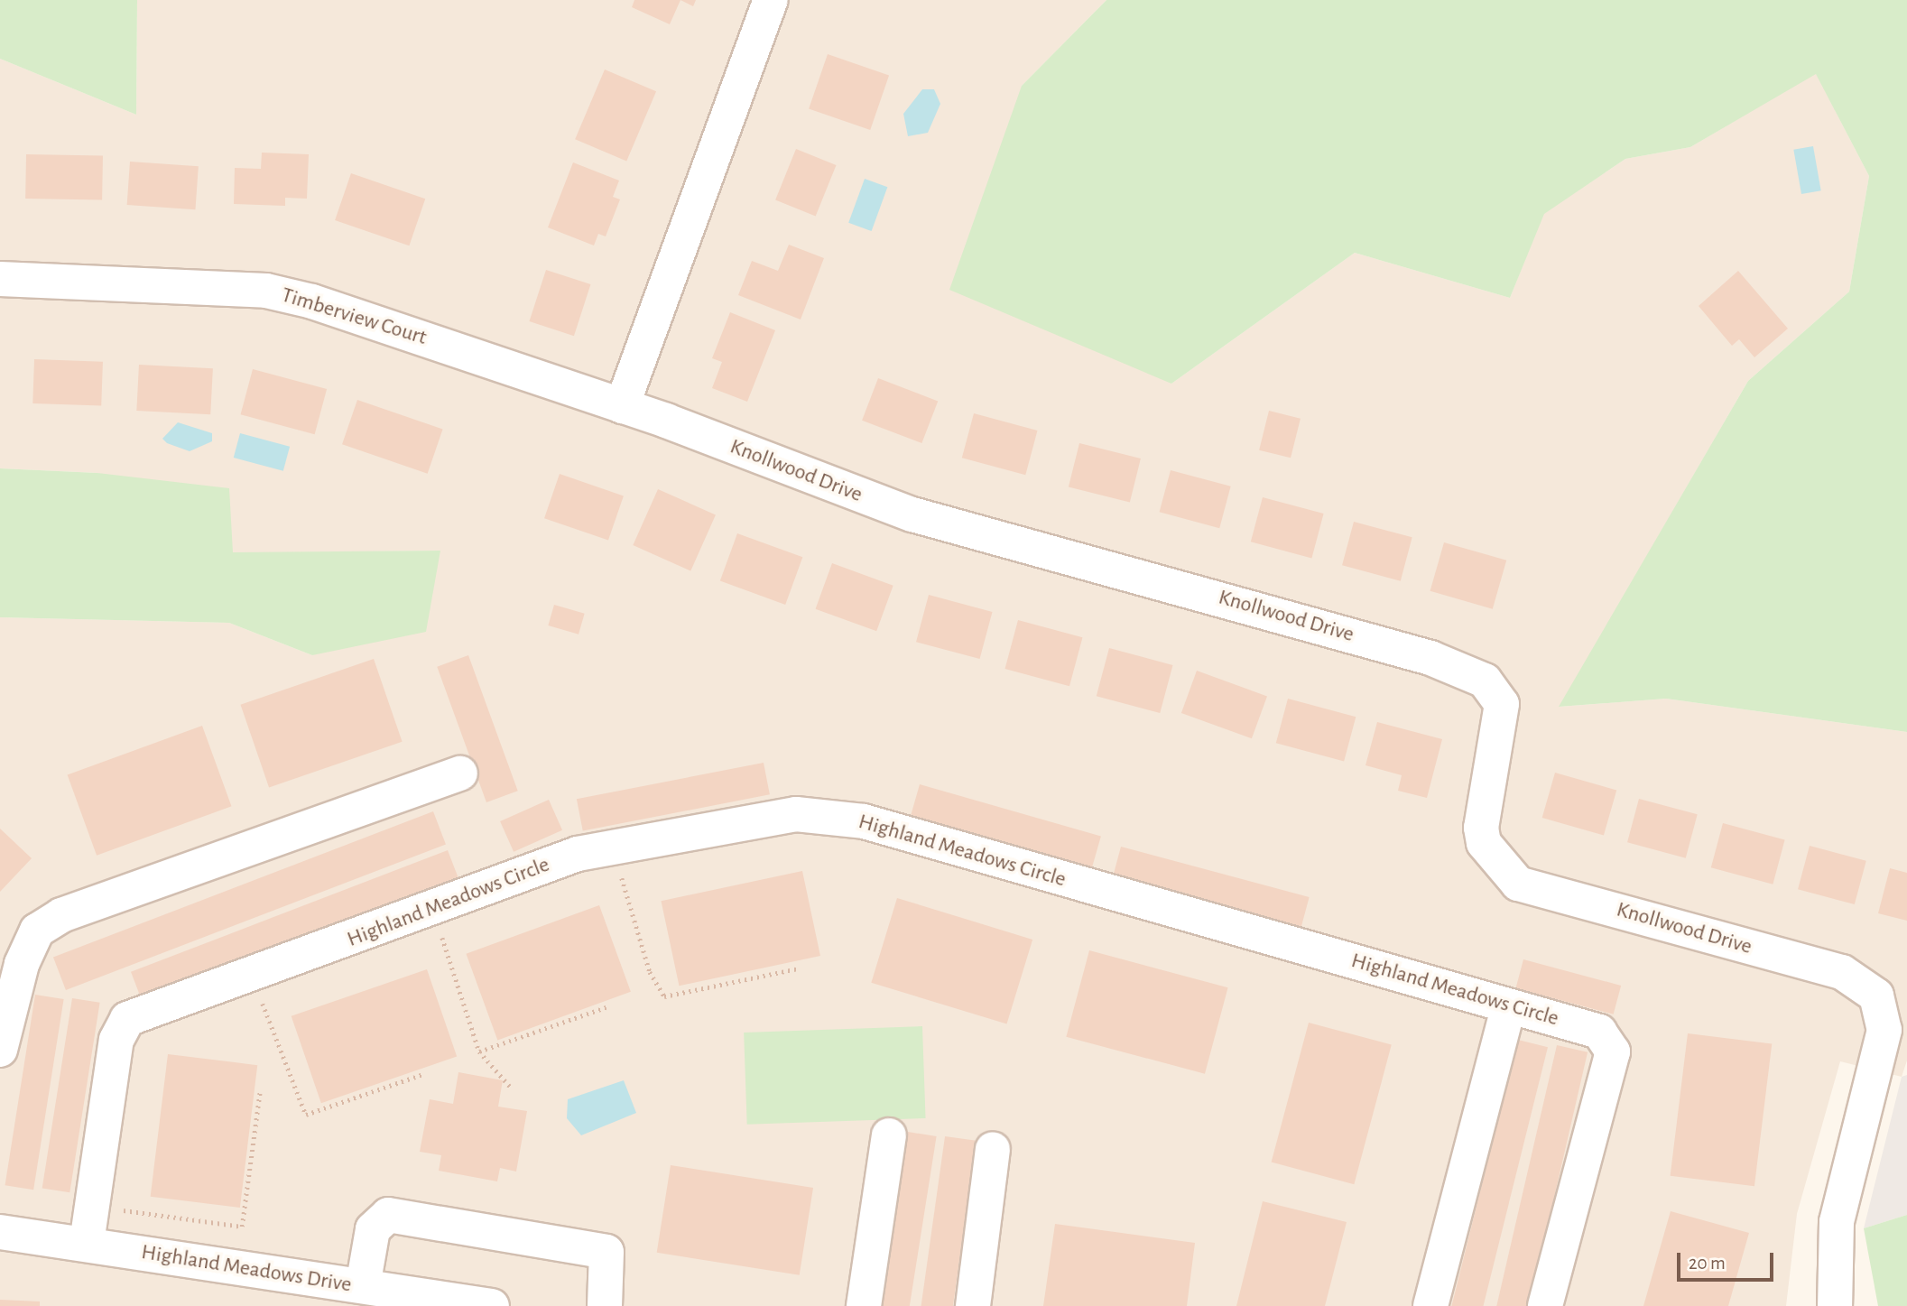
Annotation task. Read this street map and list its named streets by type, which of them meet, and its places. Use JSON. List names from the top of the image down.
{
  "streets": {
    "street": [
      "Timberview Court",
      "Knollwood Drive",
      "Highland Meadows Circle",
      "Highland Meadows Drive"
    ]
  },
  "crossings": [
    ["Timberview Court", "Knollwood Drive"],
    ["Highland Meadows Circle", "Highland Meadows Drive"]
  ],
  "scale_bar": "20 m"
}
